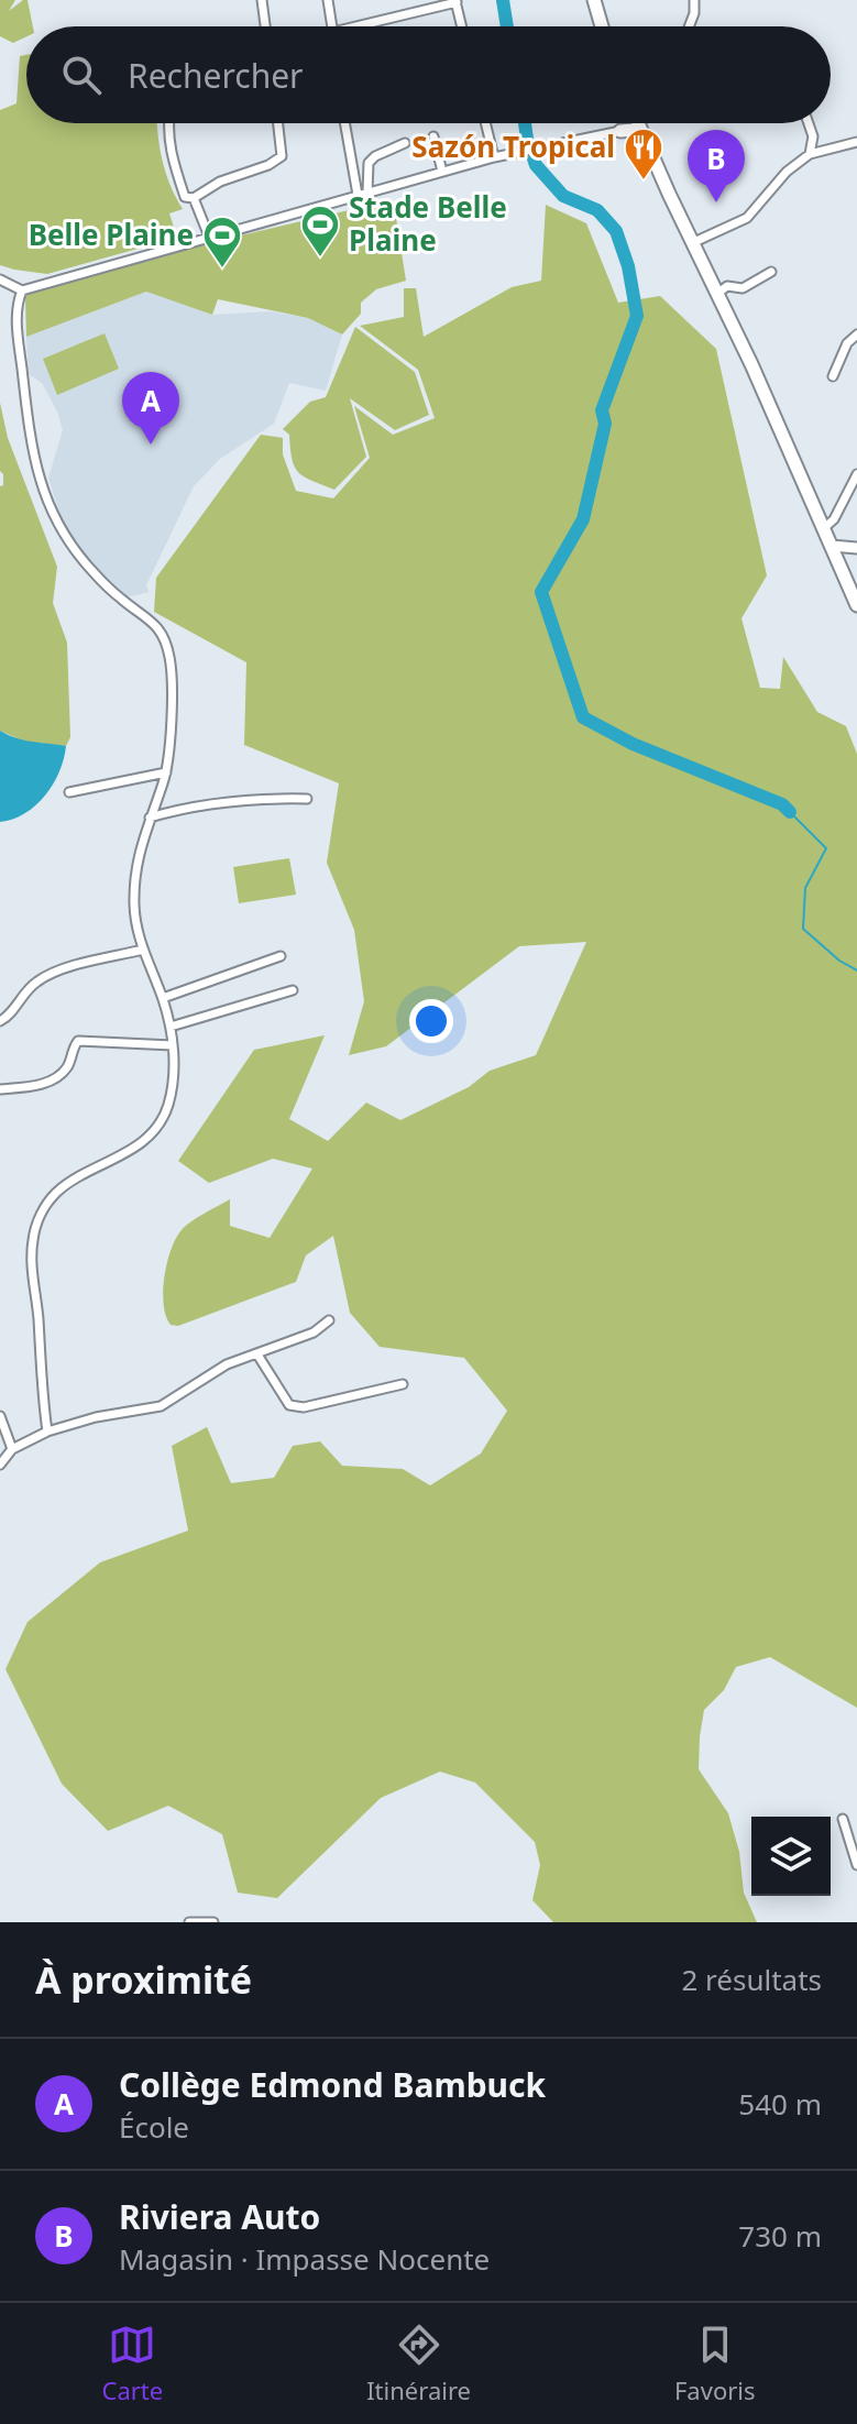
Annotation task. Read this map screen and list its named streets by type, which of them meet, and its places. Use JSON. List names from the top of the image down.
{
  "places": {
    "restaurant": ["Sazón Tropical"],
    "sports": ["Stade Belle Plaine", "Belle Plaine"]
  },
  "page": {
    "search": "Rechercher",
    "pins": ["B", "A"],
    "heading": ["À proximité", "2 résultats"],
    "list": [
      {
        "mark": "A",
        "name": "Collège Edmond Bambuck",
        "note": "École",
        "value": "540 m"
      },
      {
        "mark": "B",
        "name": "Riviera Auto",
        "note": "Magasin · Impasse Nocente",
        "value": "730 m"
      }
    ],
    "nav": ["Carte", "Itinéraire", "Favoris"]
  }
}
